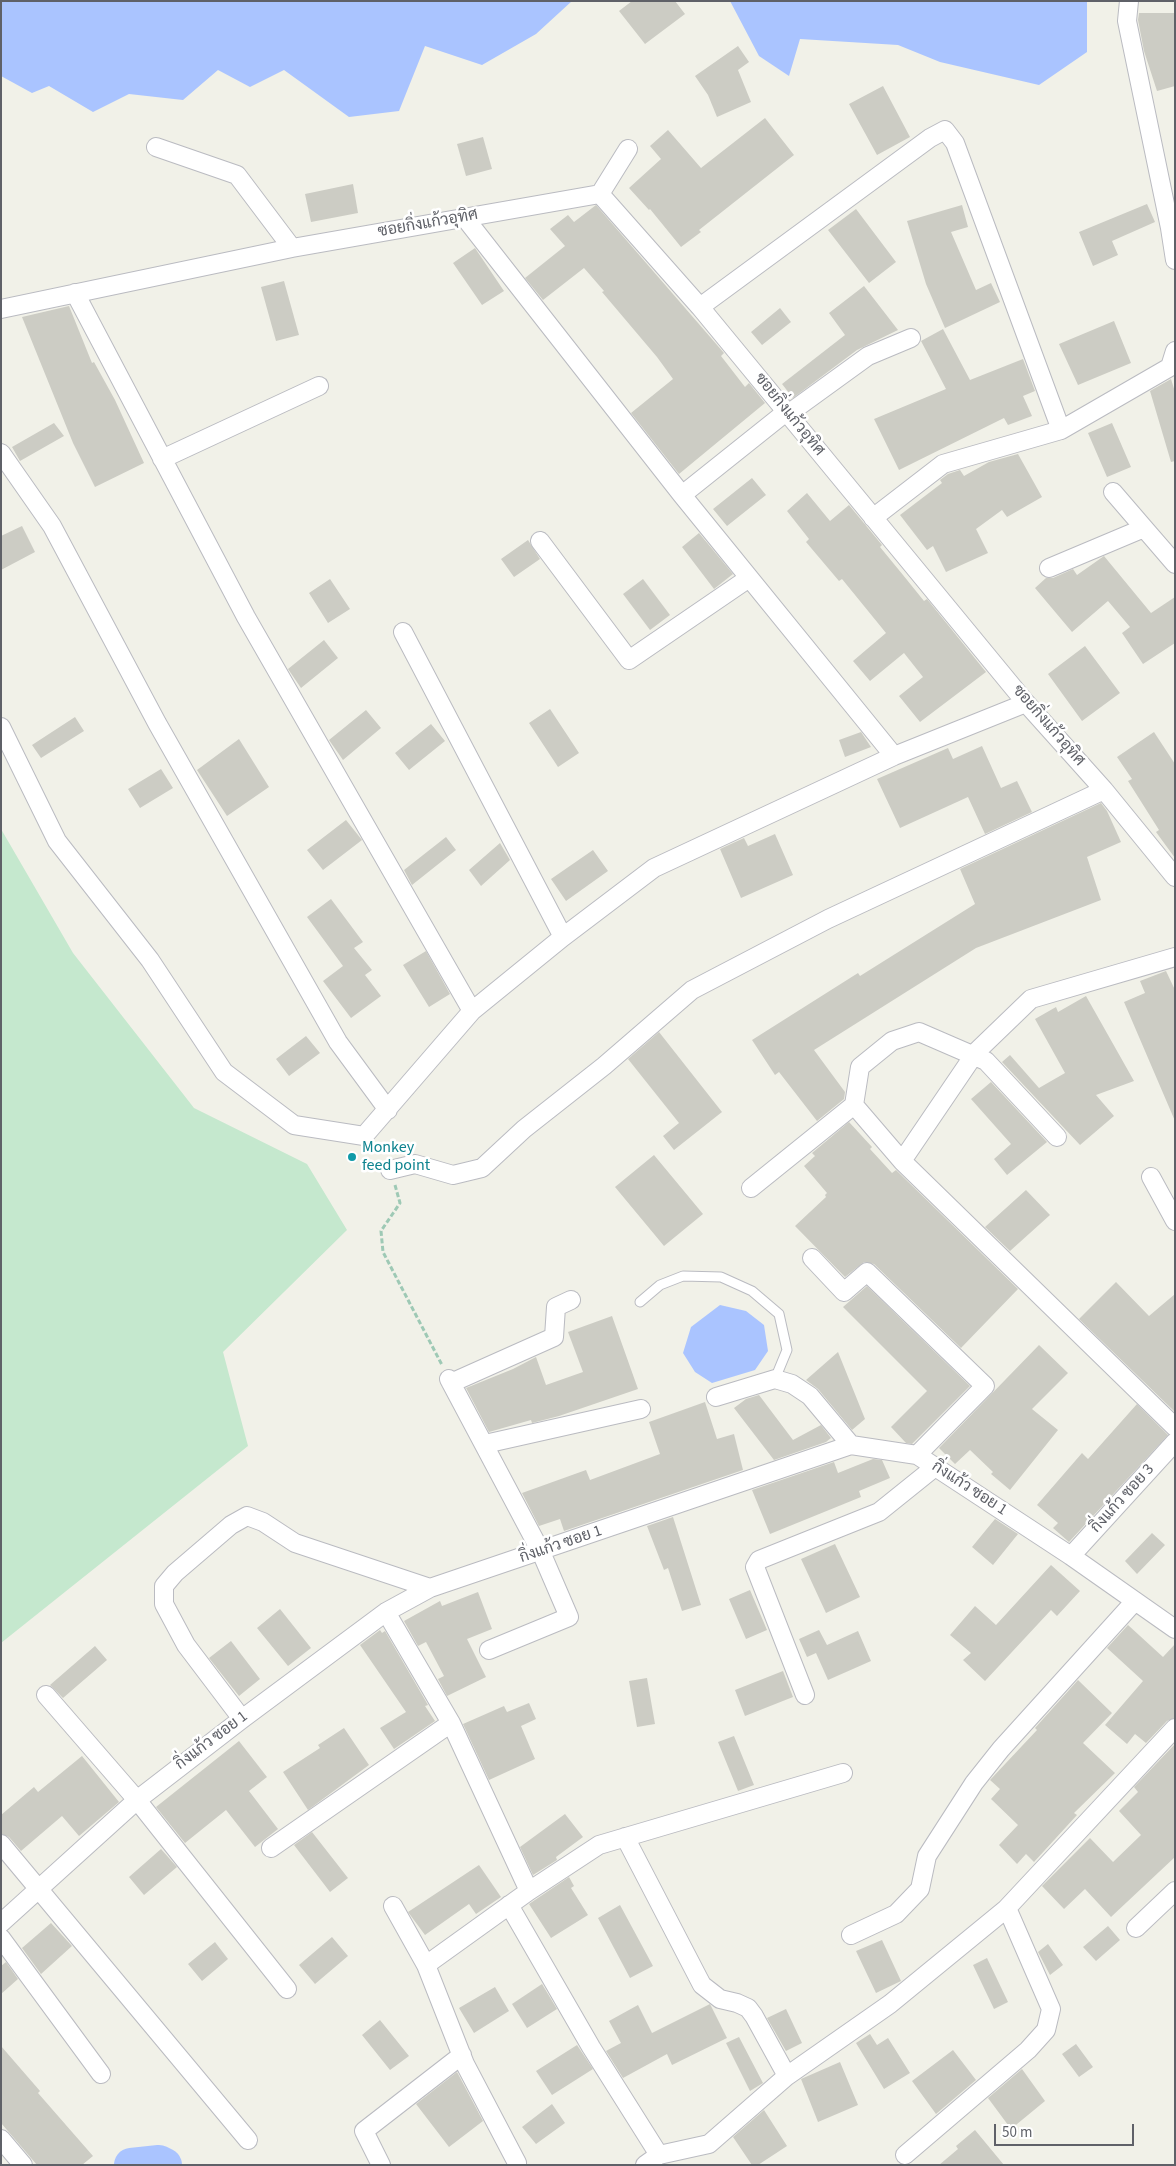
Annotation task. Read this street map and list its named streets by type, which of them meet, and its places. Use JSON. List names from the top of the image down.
{
  "streets": {
    "street": ["ซอยกิ่งแก้วอุทิศ", "กิ่งแก้ว ซอย 1", "กิ่งแก้ว ซอย 3"]
  },
  "crossings": [
    ["กิ่งแก้ว ซอย 1", "กิ่งแก้ว ซอย 3"]
  ],
  "places": ["Monkey feed point"],
  "scale_bar": "50 m"
}
